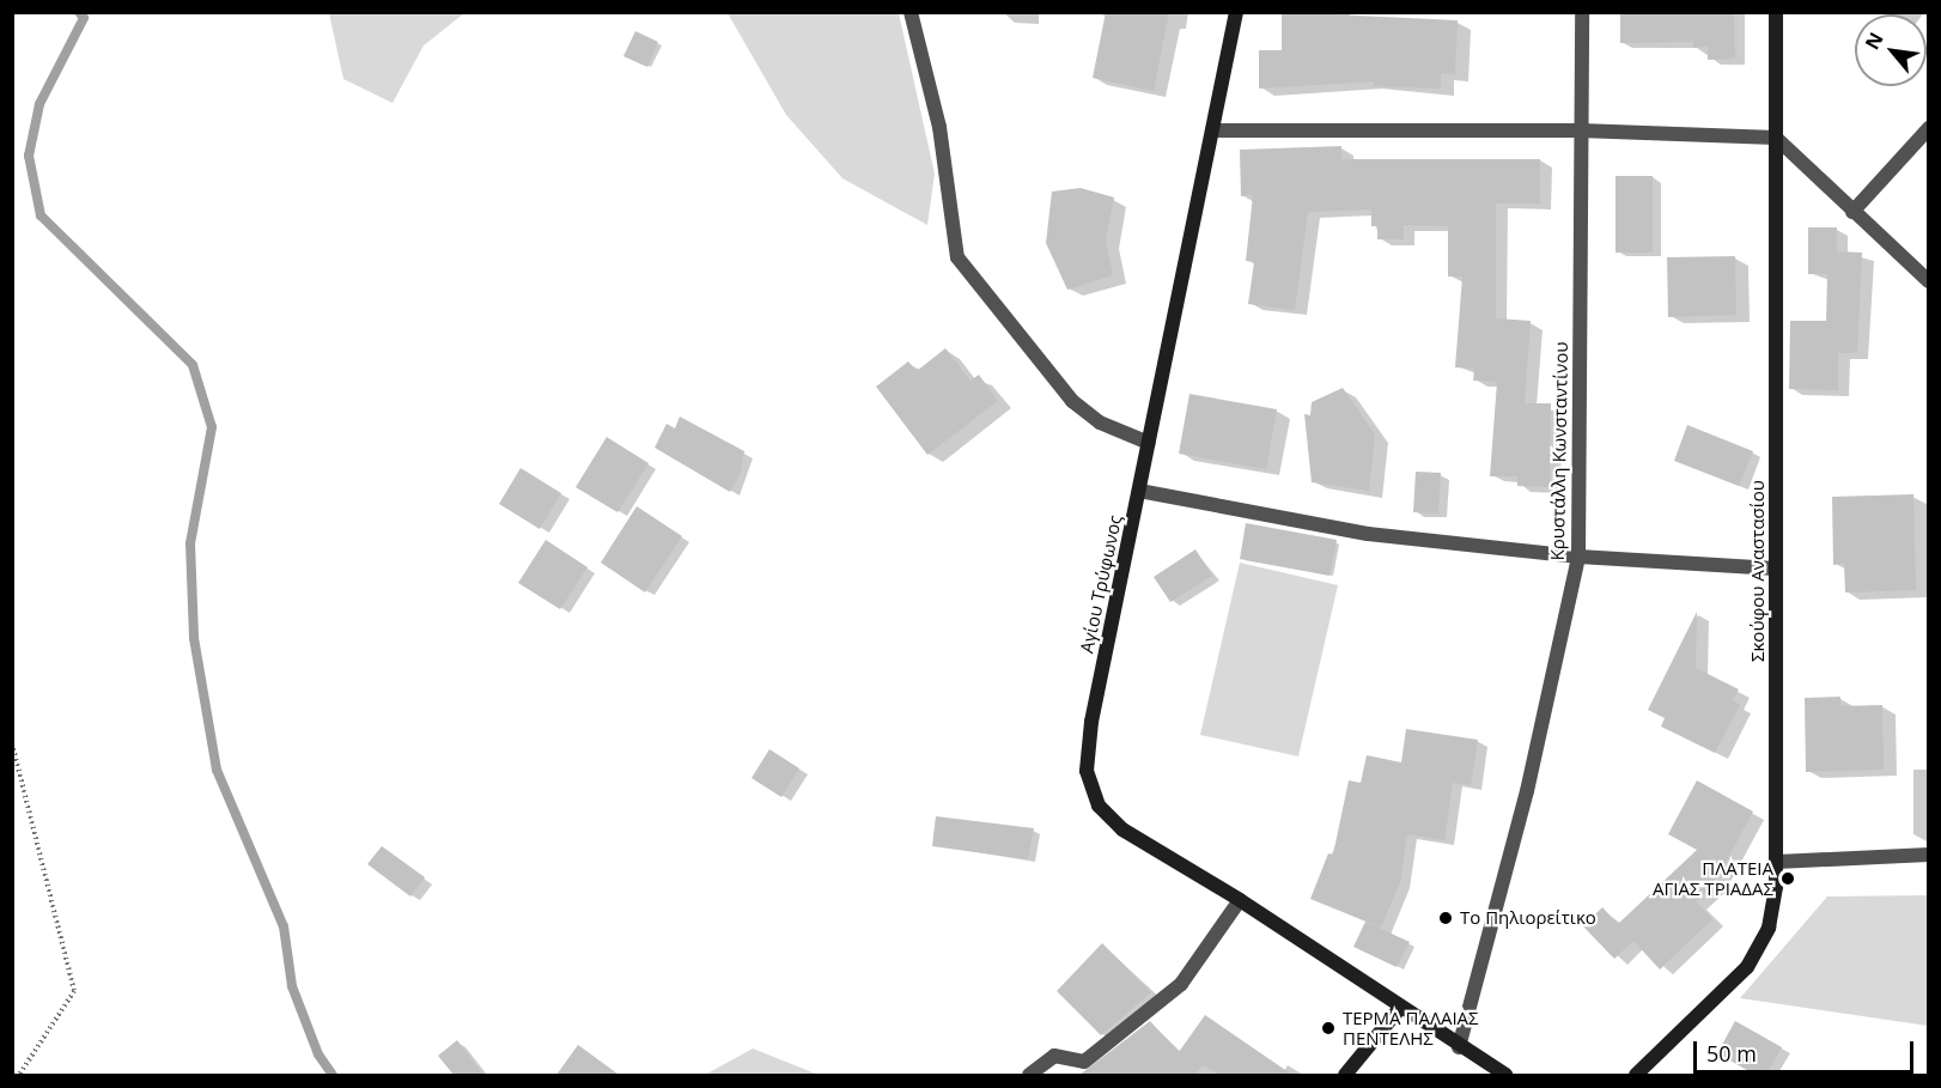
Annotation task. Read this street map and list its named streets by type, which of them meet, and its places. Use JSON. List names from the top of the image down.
{
  "streets": {
    "main road": ["Σκούφου Αναστασίου", "Αγίου Τρύφωνος"],
    "street": ["Κρυστάλλη Κωνσταντίνου"]
  },
  "crossings": [
    ["Κρυστάλλη Κωνσταντίνου", "Αγίου Τρύφωνος"]
  ],
  "places": ["ΠΛΑΤΕΙΑ ΑΓΙΑΣ ΤΡΙΑΔΑΣ", "Το Πηλιορείτικο", "ΤΕΡΜΑ ΠΑΛΑΙΑΣ ΠΕΝΤΕΛΗΣ"],
  "scale_bar": "50 m",
  "north": "top left"
}
